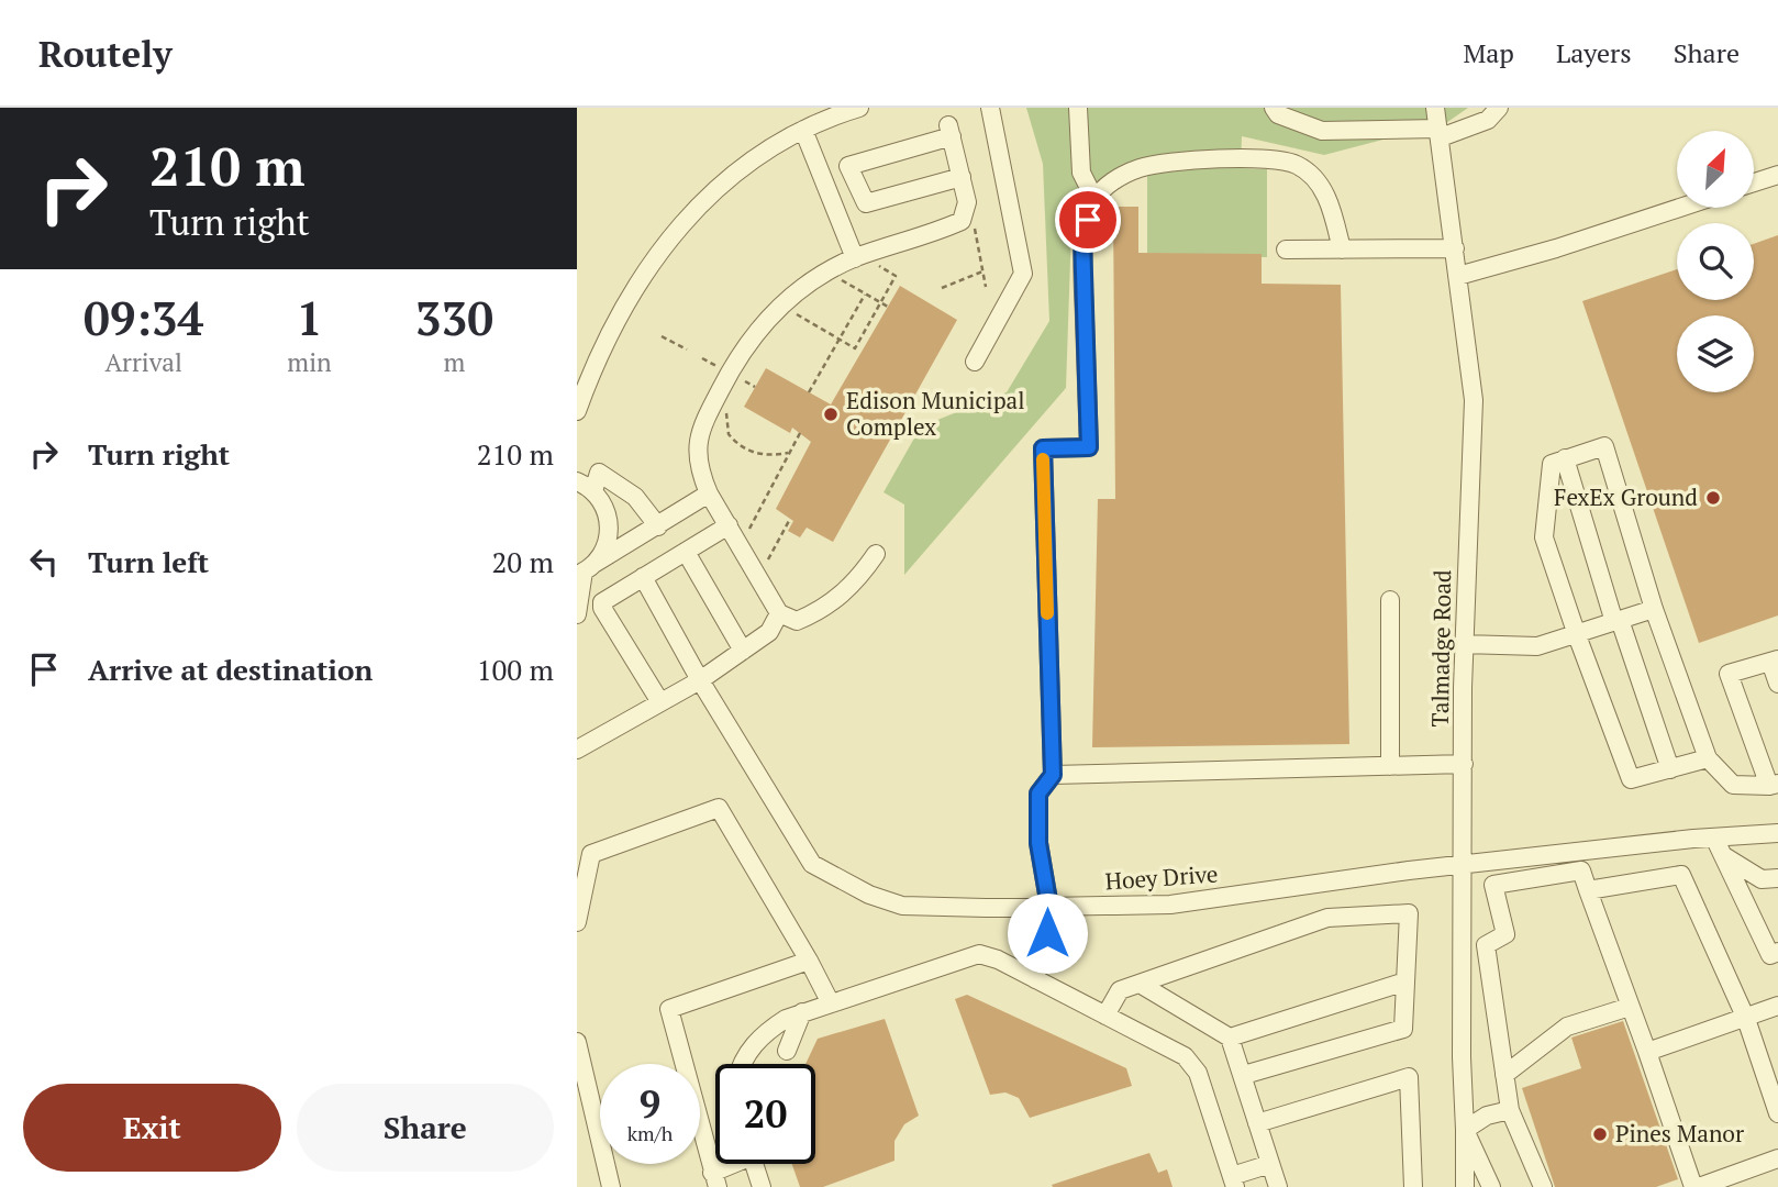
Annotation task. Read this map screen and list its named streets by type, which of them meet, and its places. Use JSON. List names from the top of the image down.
{
  "streets": {
    "street": ["Talmadge Road", "Hoey Drive"]
  },
  "crossings": [
    ["Talmadge Road", "Hoey Drive"]
  ],
  "places": ["Edison Municipal Complex", "FexEx Ground", "Pines Manor"],
  "north": "top right",
  "page": {
    "header": "Routely",
    "nav": ["Map", "Layers", "Share"],
    "turn": ["210 m", "Turn right"],
    "eta": [
      "09:34",
      "Arrival",
      "1",
      "min",
      "330",
      "m"
    ],
    "list": [
      {
        "name": "Turn right",
        "value": "210 m"
      },
      {
        "name": "Turn left",
        "value": "20 m"
      },
      {
        "name": "Arrive at destination",
        "value": "100 m"
      }
    ],
    "speed": "9 km/h",
    "limit": "20",
    "buttons": ["Exit", "Share"]
  }
}
